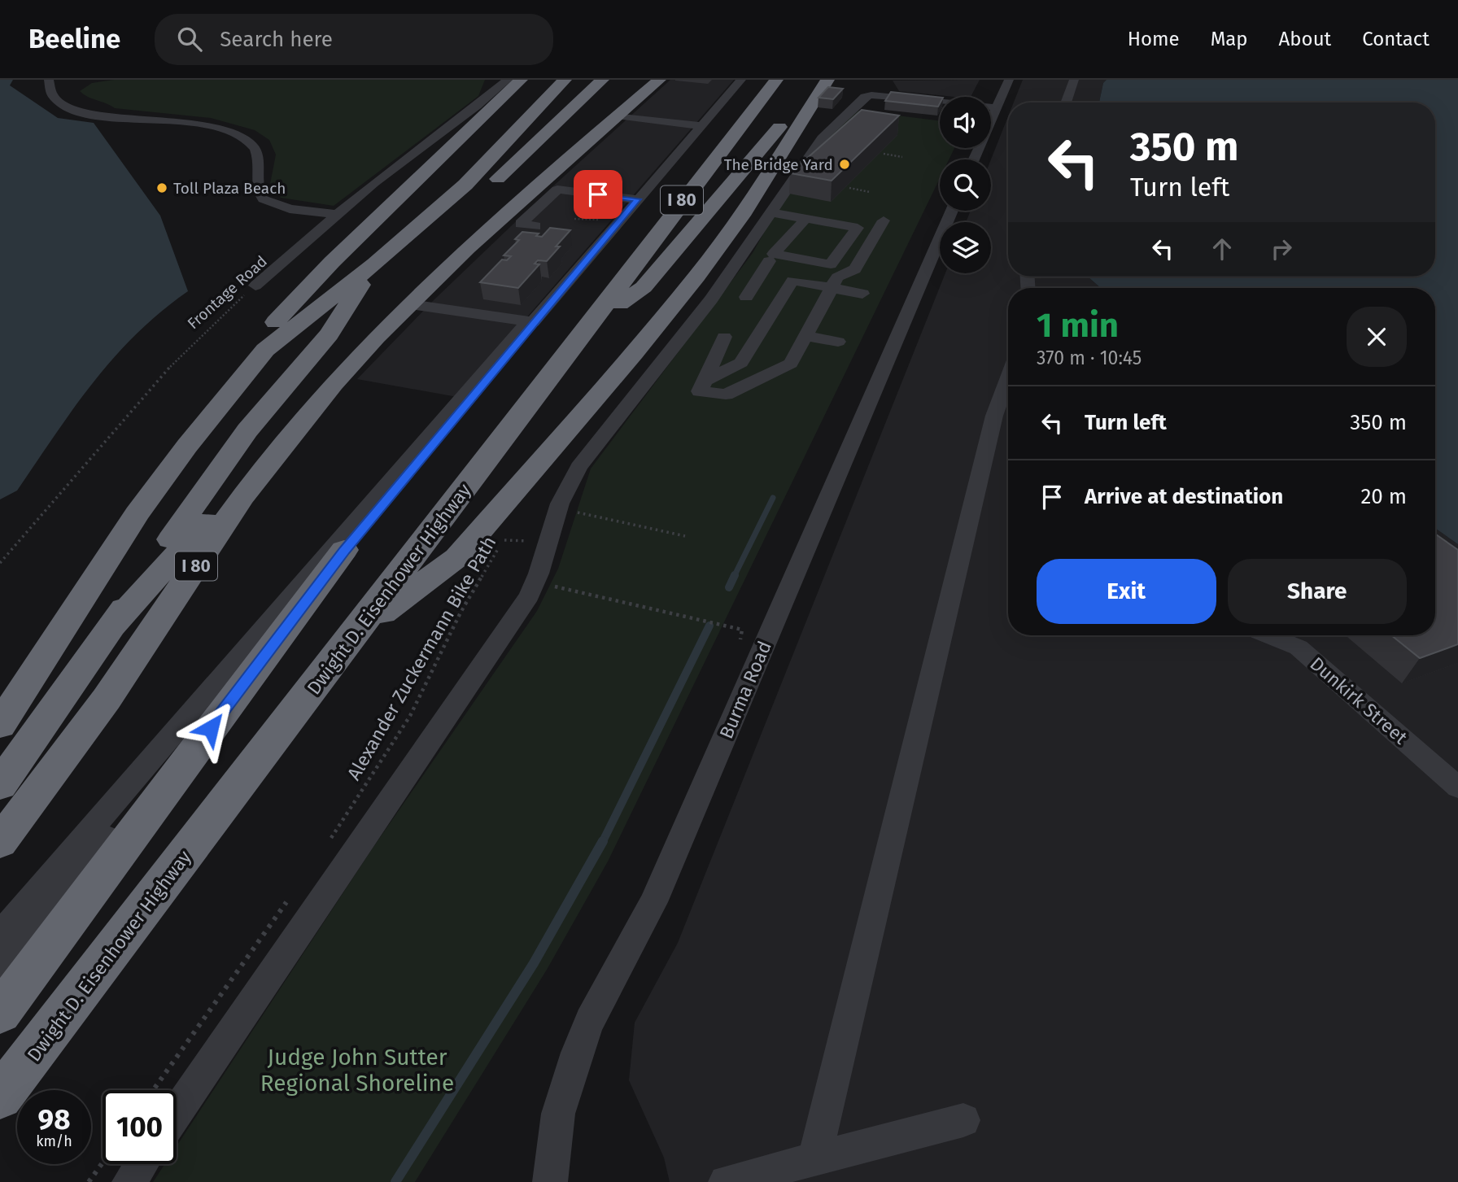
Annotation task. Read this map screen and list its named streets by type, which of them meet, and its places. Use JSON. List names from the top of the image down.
{
  "streets": {
    "highway": ["I 80", "Dwight D. Eisenhower Highway"],
    "street": ["Frontage Road", "Burma Road", "Dunkirk Street"],
    "path": ["Alexander Zuckermann Bike Path"]
  },
  "parks": ["Judge John Sutter Regional Shoreline"],
  "places": ["The Bridge Yard", "Toll Plaza Beach"],
  "page": {
    "header": "Beeline",
    "search": "Search here",
    "nav": [
      "Home",
      "Map",
      "About",
      "Contact"
    ],
    "turn": ["350 m", "Turn left"],
    "heading": ["1 min", "370 m · 10:45"],
    "list": [
      {
        "name": "Turn left",
        "value": "350 m"
      },
      {
        "name": "Arrive at destination",
        "value": "20 m"
      }
    ],
    "buttons": ["Exit", "Share"],
    "speed": "98 km/h",
    "limit": "100"
  }
}
